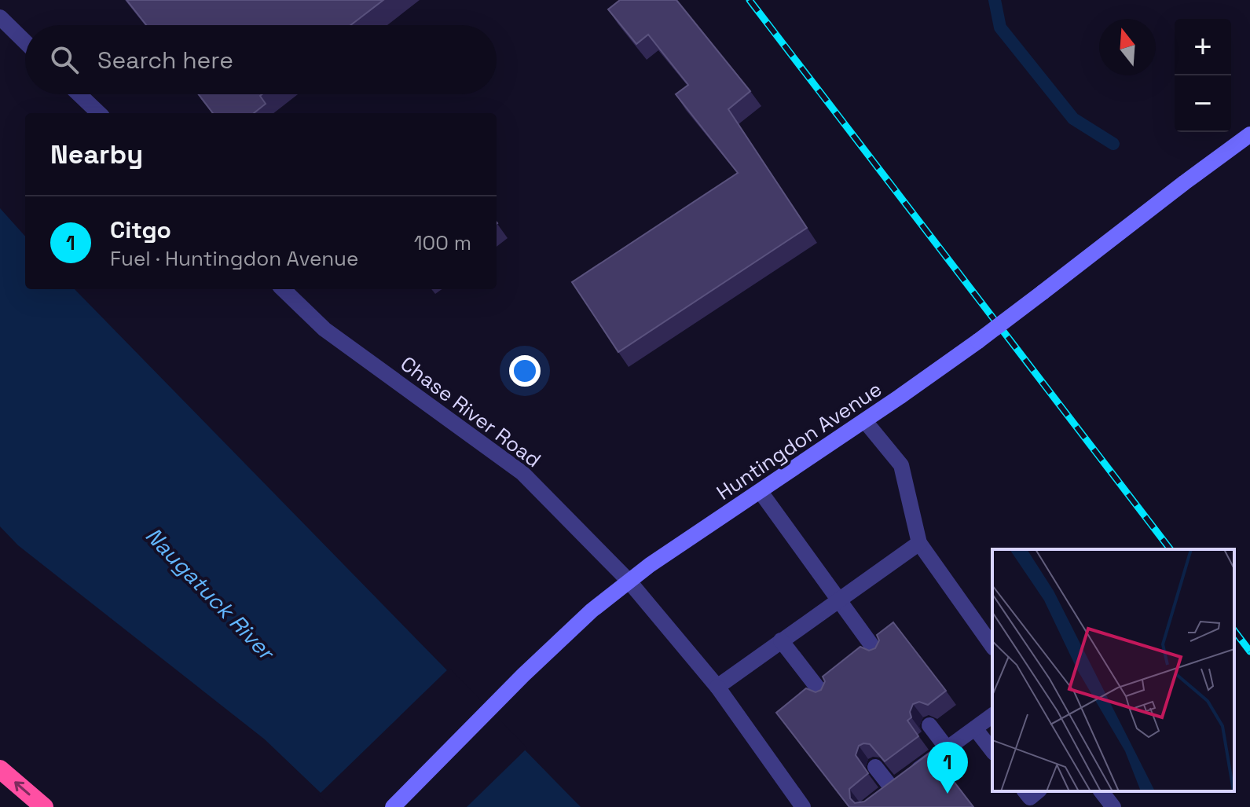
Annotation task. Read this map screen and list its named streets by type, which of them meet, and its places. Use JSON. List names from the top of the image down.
{
  "streets": {
    "main road": ["Huntingdon Avenue"],
    "street": ["Chase River Road"]
  },
  "crossings": [
    ["Chase River Road", "Huntingdon Avenue"]
  ],
  "water": ["Naugatuck River"],
  "north": "top",
  "page": {
    "map_buttons": ["+", "−"],
    "search": "Search here",
    "heading": "Nearby",
    "list": [
      {
        "mark": "1",
        "name": "Citgo",
        "note": "Fuel · Huntingdon Avenue",
        "value": "100 m"
      }
    ],
    "pins": "1"
  }
}
